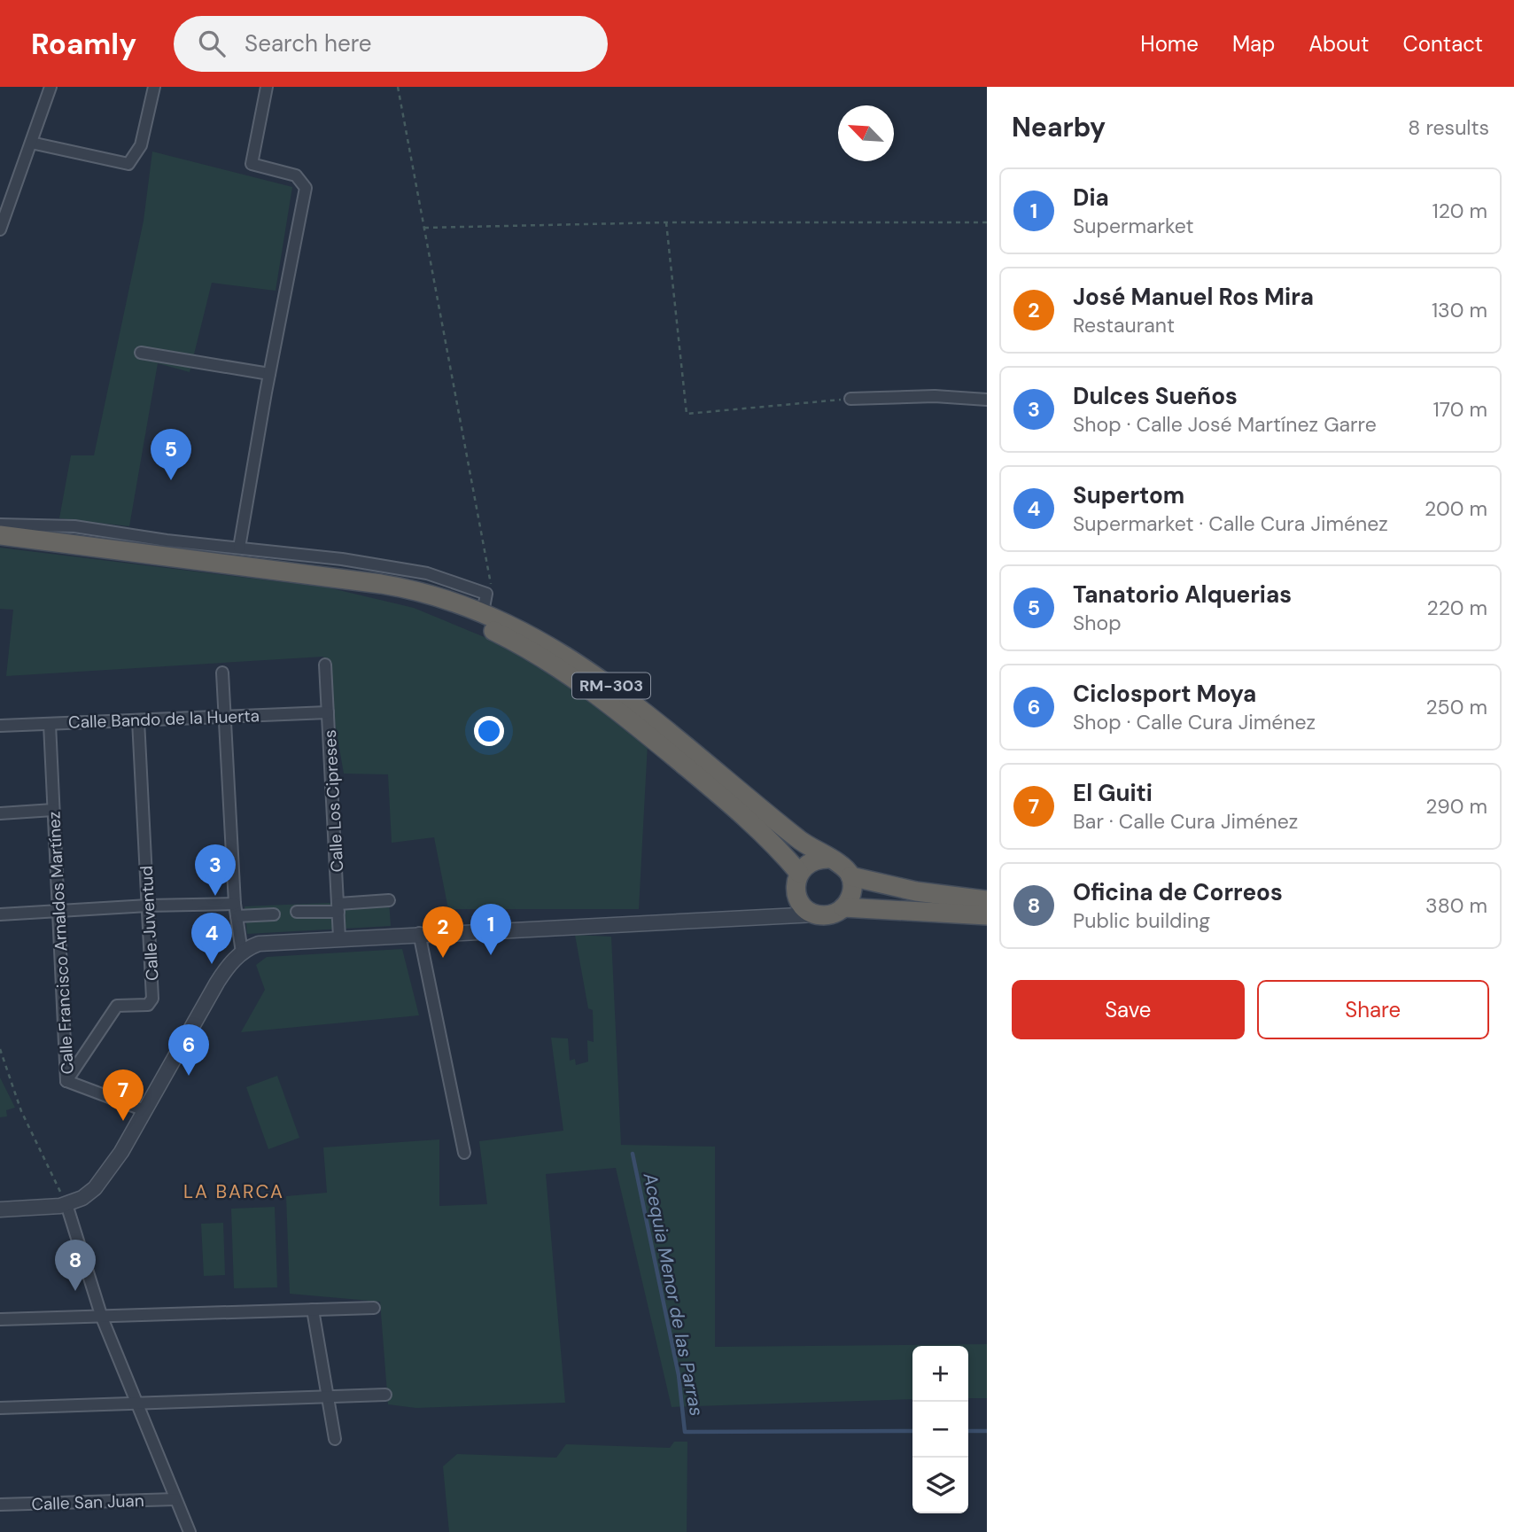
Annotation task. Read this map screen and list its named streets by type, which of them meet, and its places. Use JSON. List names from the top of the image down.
{
  "streets": {
    "highway": ["RM-303"],
    "street": [
      "Calle Bando de la Huerta",
      "Calle Los Cipreses",
      "Calle Juventud",
      "Calle Francisco Arnaldos Martínez",
      "Calle San Juan"
    ]
  },
  "crossings": [
    ["Calle Bando de la Huerta", "Calle Los Cipreses"],
    ["Calle Bando de la Huerta", "Calle Juventud"],
    ["Calle Bando de la Huerta", "Calle Francisco Arnaldos Martínez"],
    ["Calle Juventud", "Calle Francisco Arnaldos Martínez"]
  ],
  "districts": ["LA BARCA"],
  "water": ["Acequia Menor de las Parras"],
  "north": "top left",
  "page": {
    "header": "Roamly",
    "search": "Search here",
    "nav": [
      "Home",
      "Map",
      "About",
      "Contact"
    ],
    "heading": ["Nearby", "8 results"],
    "list": [
      {
        "mark": "1",
        "name": "Dia",
        "note": "Supermarket",
        "value": "120 m"
      },
      {
        "mark": "2",
        "name": "José Manuel Ros Mira",
        "note": "Restaurant",
        "value": "130 m"
      },
      {
        "mark": "3",
        "name": "Dulces Sueños",
        "note": "Shop · Calle José Martínez Garre",
        "value": "170 m"
      },
      {
        "mark": "4",
        "name": "Supertom",
        "note": "Supermarket · Calle Cura Jiménez",
        "value": "200 m"
      },
      {
        "mark": "5",
        "name": "Tanatorio Alquerias",
        "note": "Shop",
        "value": "220 m"
      },
      {
        "mark": "6",
        "name": "Ciclosport Moya",
        "note": "Shop · Calle Cura Jiménez",
        "value": "250 m"
      },
      {
        "mark": "7",
        "name": "El Guiti",
        "note": "Bar · Calle Cura Jiménez",
        "value": "290 m"
      },
      {
        "mark": "8",
        "name": "Oficina de Correos",
        "note": "Public building",
        "value": "380 m"
      }
    ],
    "pins": [
      "5",
      "3",
      "1",
      "2",
      "4",
      "6",
      "7",
      "8"
    ],
    "buttons": ["Save", "Share"],
    "map_buttons": ["+", "−"]
  }
}
